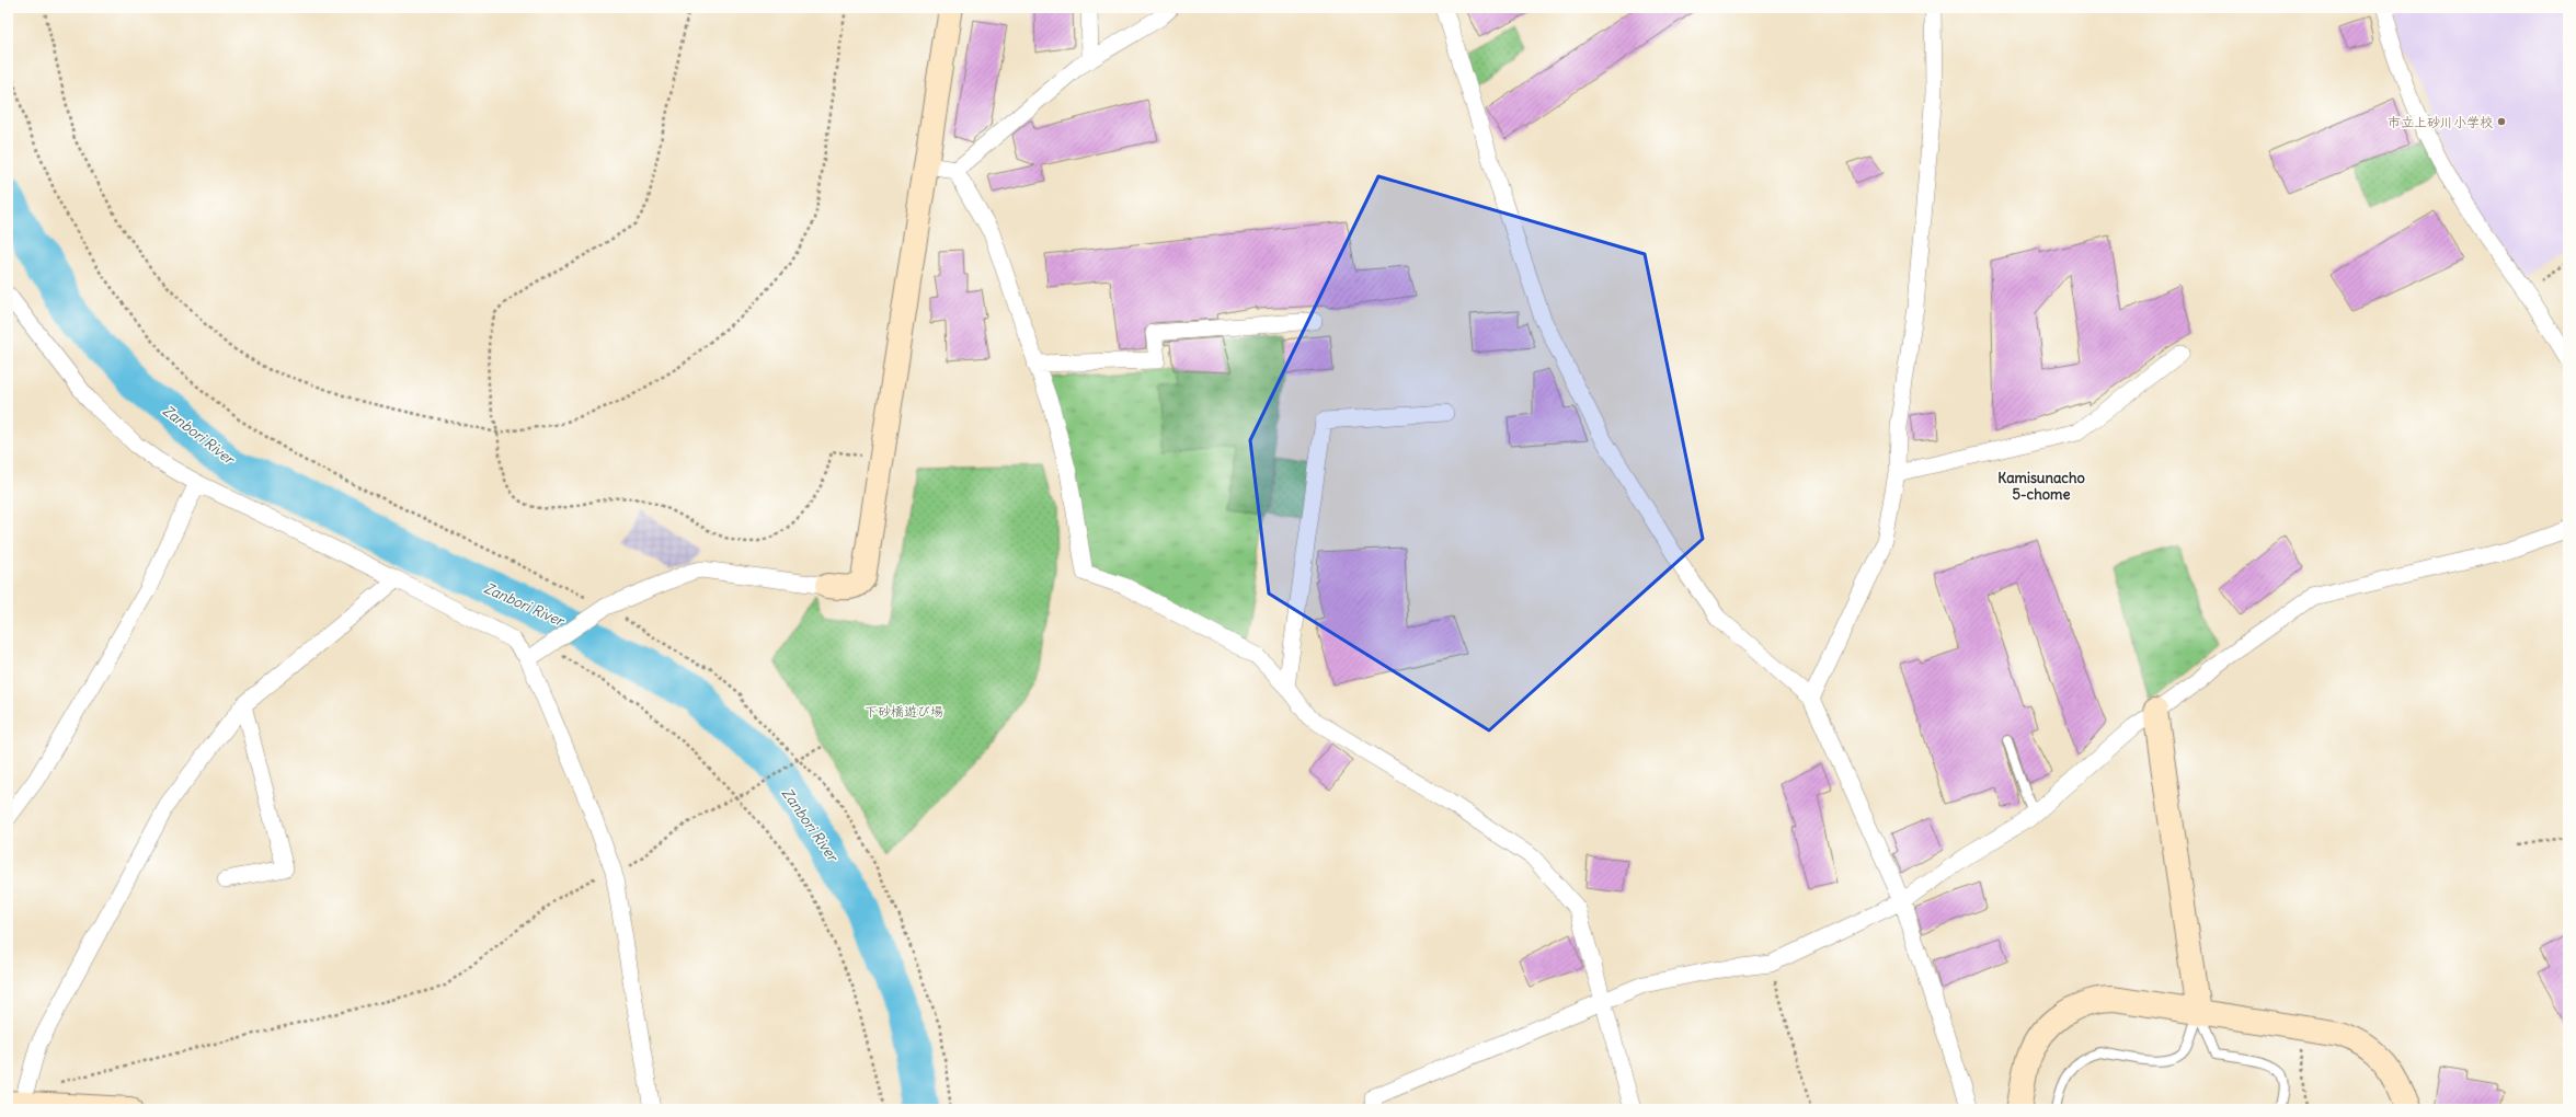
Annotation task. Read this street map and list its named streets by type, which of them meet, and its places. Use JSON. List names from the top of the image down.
{
  "districts": ["Kamisunacho 5-chome"],
  "water": ["Zanbori River"],
  "parks": ["下砂橋遊び場"],
  "places": ["市立上砂川小学校"]
}
